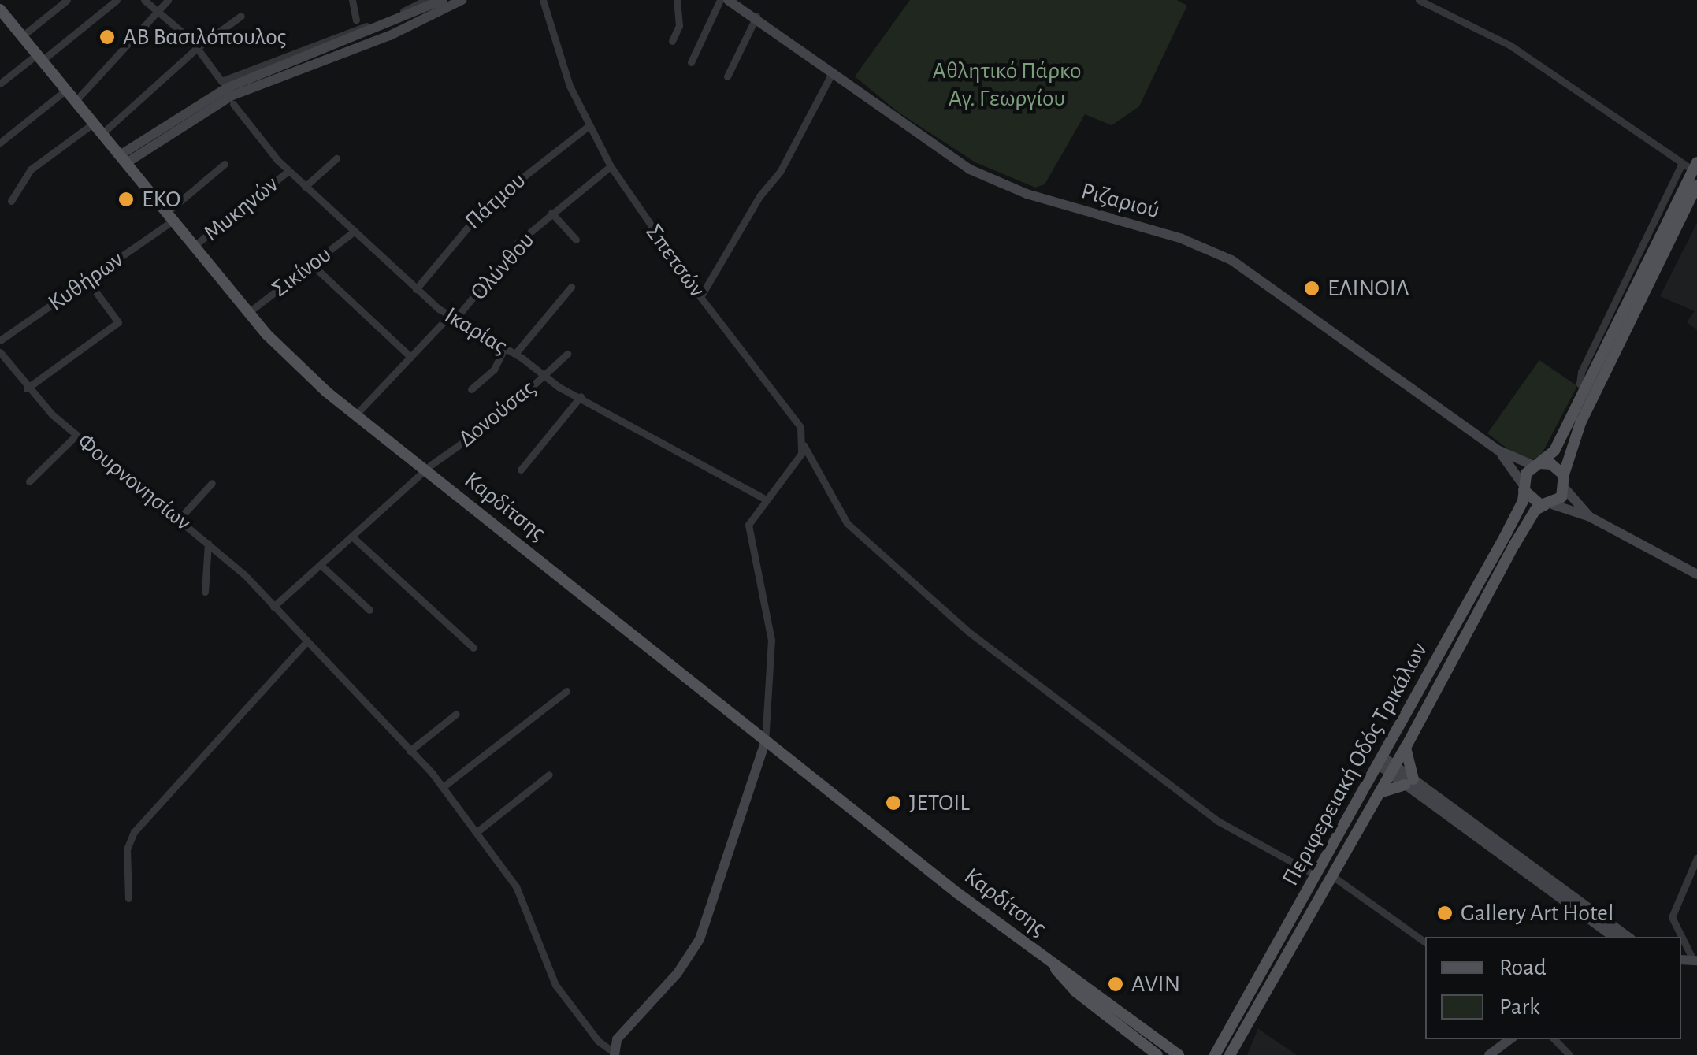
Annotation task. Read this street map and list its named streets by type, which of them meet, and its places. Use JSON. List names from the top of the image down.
{
  "streets": {
    "main road": ["Καρδίτσης", "Περιφερειακή Οδός Τρικάλων"],
    "street": [
      "Πάτμου",
      "Ριζαριού",
      "Μυκηνών",
      "Σπετσών",
      "Ολύνθου",
      "Σικίνου",
      "Κυθήρων",
      "Ικαρίας",
      "Δονούσας",
      "Φουρνονησίων"
    ]
  },
  "crossings": [
    ["Πάτμου", "Σπετσών"],
    ["Πάτμου", "Ικαρίας"],
    ["Ριζαριού", "Περιφερειακή Οδός Τρικάλων"],
    ["Μυκηνών", "Ικαρίας"],
    ["Μυκηνών", "Καρδίτσης"],
    ["Σπετσών", "Ολύνθου"],
    ["Σπετσών", "Περιφερειακή Οδός Τρικάλων"],
    ["Ολύνθου", "Ικαρίας"],
    ["Ολύνθου", "Καρδίτσης"],
    ["Σικίνου", "Ικαρίας"],
    ["Σικίνου", "Καρδίτσης"],
    ["Κυθήρων", "Καρδίτσης"],
    ["Ικαρίας", "Δονούσας"],
    ["Δονούσας", "Φουρνονησίων"],
    ["Δονούσας", "Καρδίτσης"]
  ],
  "parks": ["Αθλητικό Πάρκο Αγ. Γεωργίου"],
  "places": [
    "ΑΒ Βασιλόπουλος",
    "EKO",
    "ΕΛΙΝΟΙΛ",
    "JETOIL",
    "Gallery Art Hotel",
    "AVIN"
  ],
  "legend": ["Road", "Park"]
}
